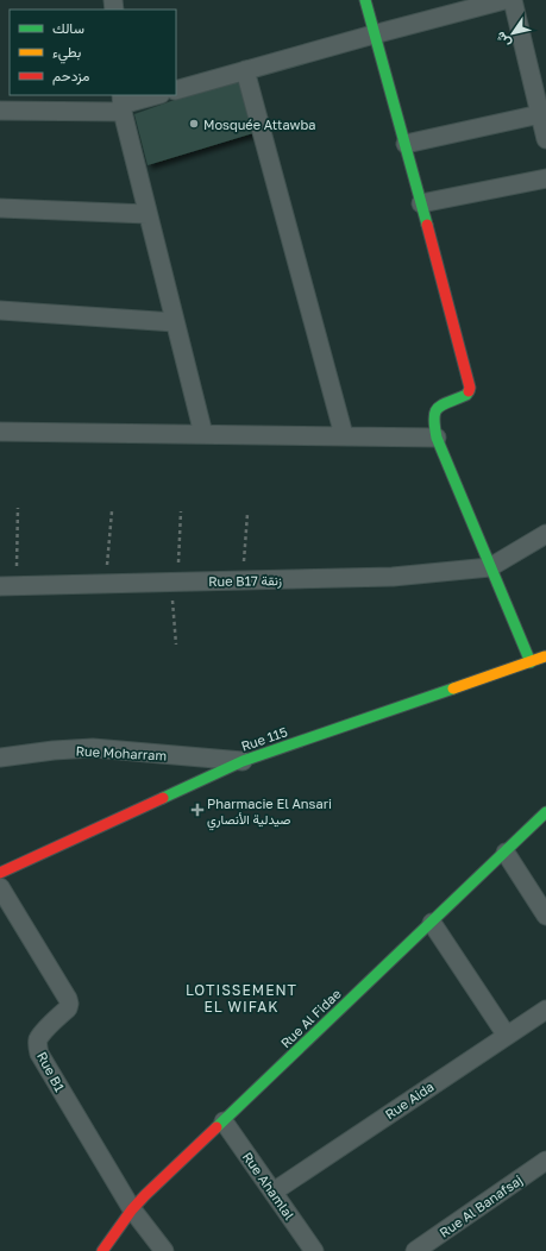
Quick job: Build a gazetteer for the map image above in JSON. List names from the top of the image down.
{
  "streets": {
    "street": [
      "Rue B17 زنقة",
      "Rue 115",
      "Rue Moharram",
      "Rue Al Fidae",
      "Rue B1",
      "Rue Aida",
      "Rue Ahamlal",
      "Rue Al Banafsaj"
    ]
  },
  "crossings": [
    ["Rue 115", "Rue Moharram"],
    ["Rue Al Fidae", "Rue B1"],
    ["Rue Al Fidae", "Rue Ahamlal"],
    ["Rue Aida", "Rue Ahamlal"]
  ],
  "districts": ["LOTISSEMENT EL WIFAK"],
  "places": {
    "other": ["Mosquée Attawba"],
    "health": ["Pharmacie El Ansari صيدلية الأنصاري"]
  },
  "legend": ["سالك", "بطيء", "مزدحم"],
  "north": "bottom left"
}
